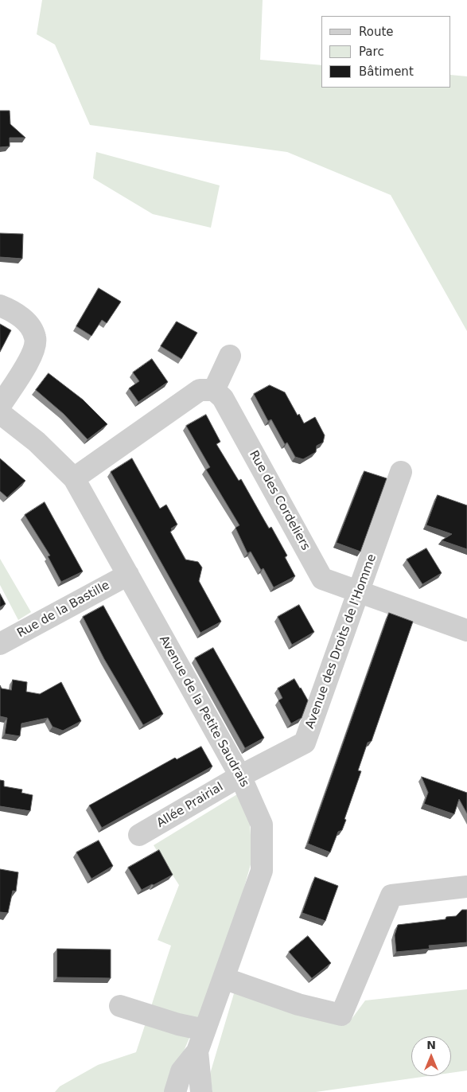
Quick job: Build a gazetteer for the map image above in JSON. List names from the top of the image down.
{
  "streets": {
    "street": [
      "Rue des Cordeliers",
      "Rue de la Bastille",
      "Avenue des Droits de l'Homme",
      "Avenue de la Petite Saudrais",
      "Allée Prairial"
    ]
  },
  "crossings": [
    ["Rue des Cordeliers", "Avenue des Droits de l'Homme"],
    ["Rue de la Bastille", "Avenue de la Petite Saudrais"],
    ["Avenue des Droits de l'Homme", "Avenue de la Petite Saudrais"],
    ["Avenue des Droits de l'Homme", "Allée Prairial"],
    ["Avenue de la Petite Saudrais", "Allée Prairial"]
  ],
  "legend": ["Route", "Parc", "Bâtiment"],
  "north": "top"
}
